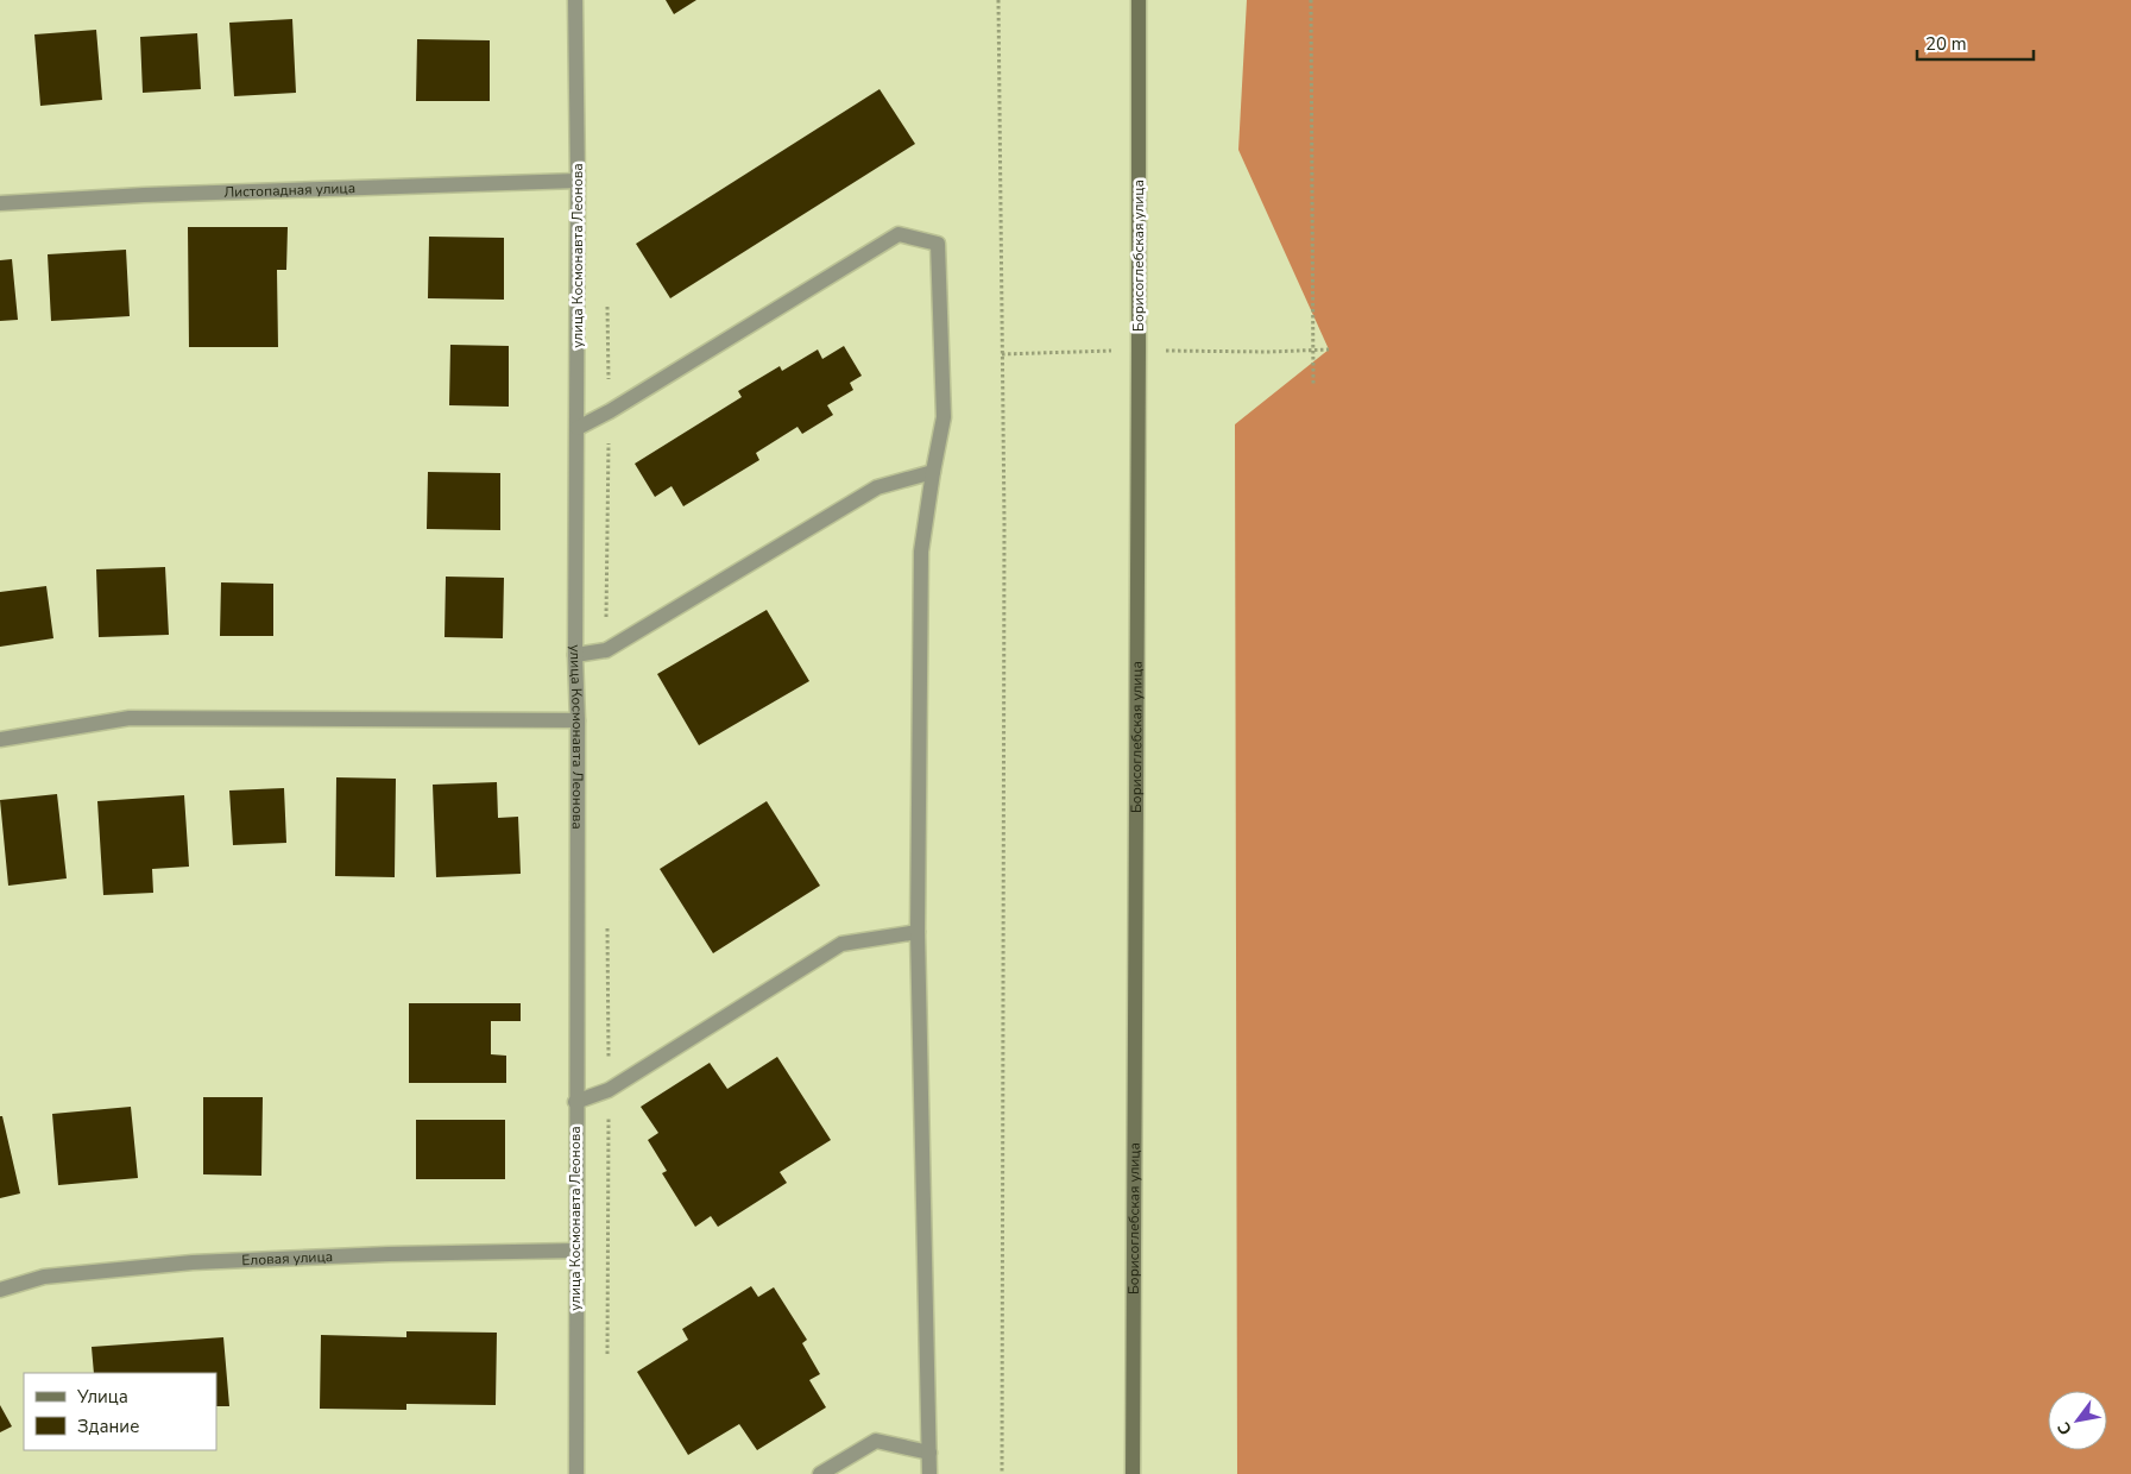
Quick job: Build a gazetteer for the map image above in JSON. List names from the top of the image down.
{
  "streets": {
    "street": [
      "Листопадная улица",
      "улица Космонавта Леонова",
      "Борисоглебская улица",
      "Еловая улица"
    ]
  },
  "crossings": [
    ["Листопадная улица", "улица Космонавта Леонова"],
    ["улица Космонавта Леонова", "Еловая улица"]
  ],
  "legend": ["Улица", "Здание"],
  "scale_bar": "20 m",
  "north": "bottom left"
}
